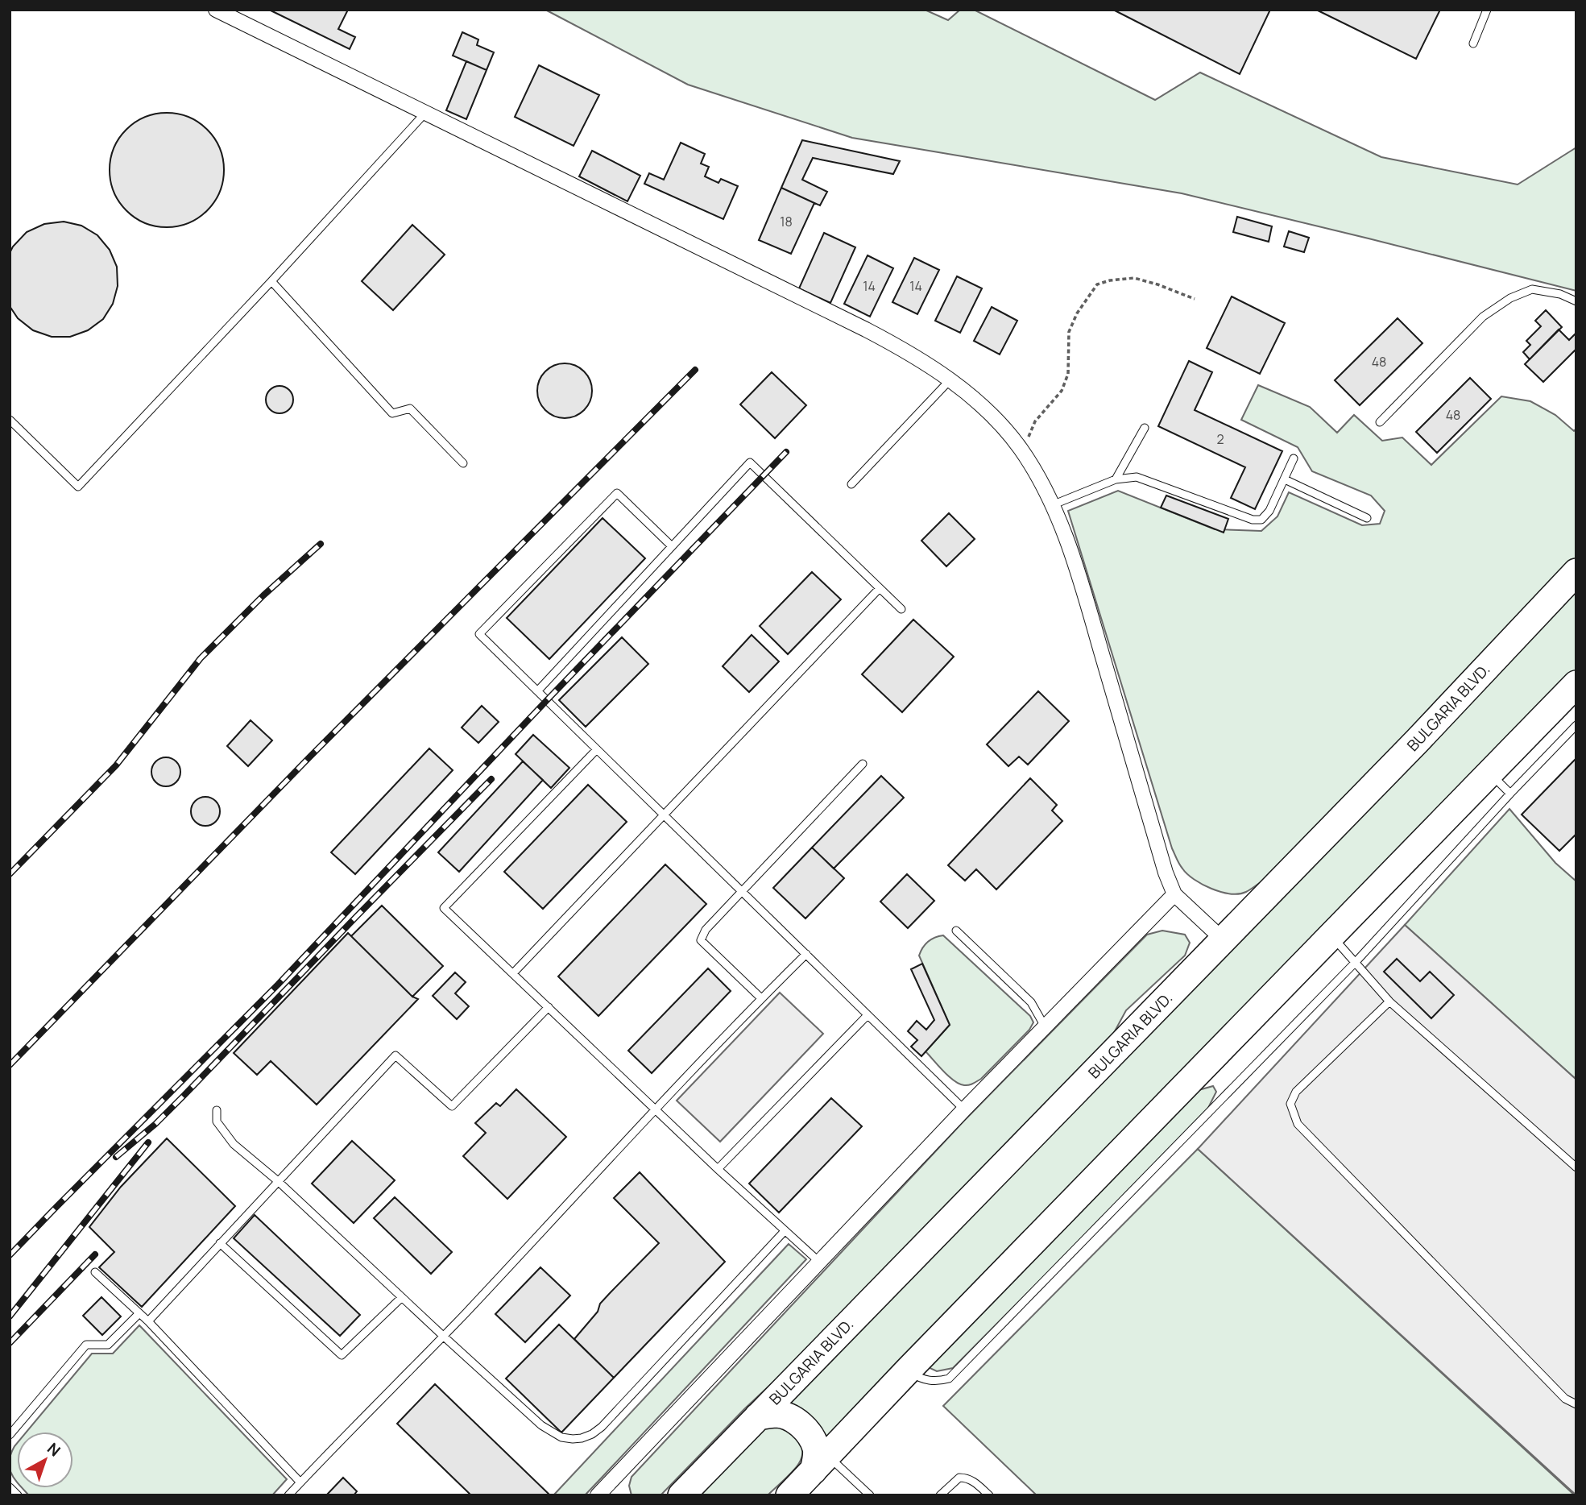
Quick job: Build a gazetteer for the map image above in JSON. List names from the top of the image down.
{
  "streets": {
    "highway": ["BULGARIA BLVD."]
  },
  "house_numbers": [
    "18",
    "14",
    "14",
    "48",
    "48",
    "2"
  ],
  "north": "top right"
}
